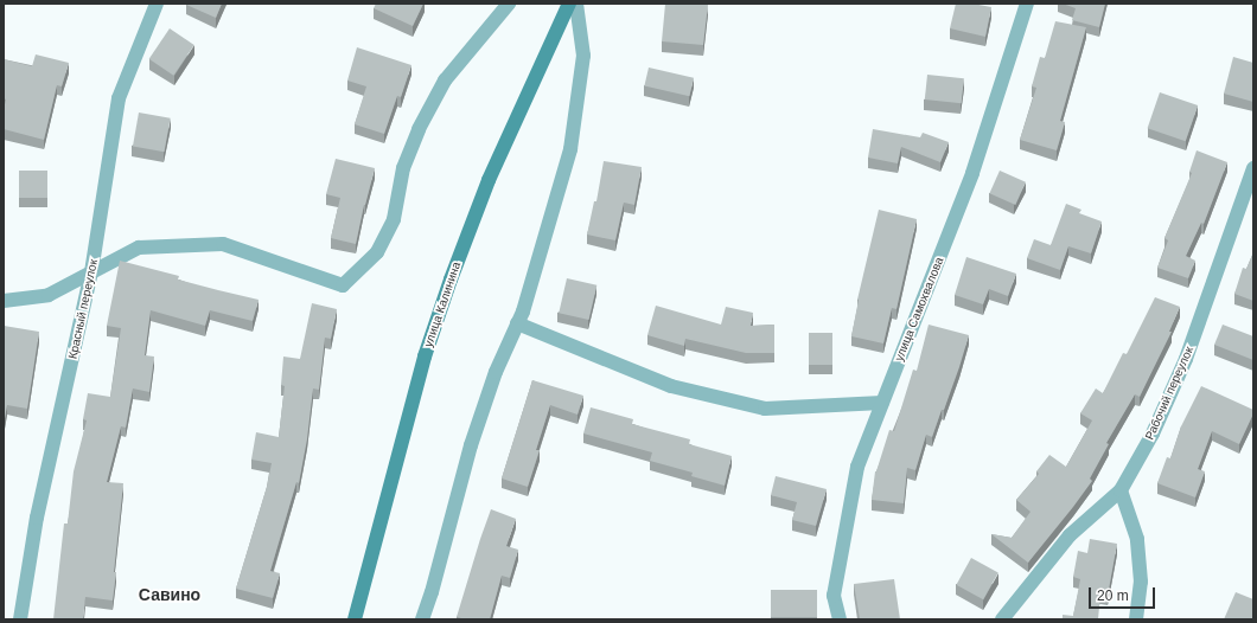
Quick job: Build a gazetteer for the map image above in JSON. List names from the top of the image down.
{
  "streets": {
    "main road": ["улица Калинина"],
    "street": ["Красный переулок", "улица Самохвалова", "Рабочий переулок"]
  },
  "districts": ["Савино"],
  "scale_bar": "20 m"
}
